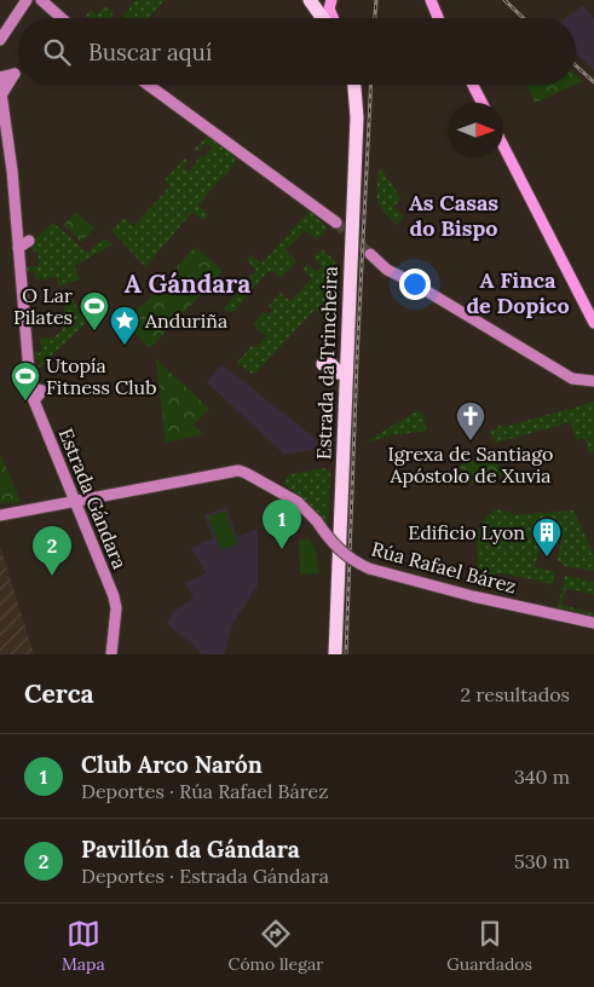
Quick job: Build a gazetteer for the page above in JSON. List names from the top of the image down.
{
  "streets": {
    "highway": ["Estrada da Trincheira"],
    "street": ["Estrada Gándara", "Rúa Rafael Bárez"]
  },
  "crossings": [
    ["Estrada Gándara", "Rúa Rafael Bárez"]
  ],
  "districts": ["As Casas do Bispo", "A Finca de Dopico", "A Gándara"],
  "places": {
    "sports": ["O Lar Pilates", "Utopía Fitness Club"],
    "place": ["Anduriña"],
    "church": ["Igrexa de Santiago Apóstolo de Xuvia"],
    "building": ["Edificio Lyon"]
  },
  "north": "right",
  "page": {
    "search": "Buscar aquí",
    "pins": ["1", "2"],
    "heading": ["Cerca", "2 resultados"],
    "list": [
      {
        "mark": "1",
        "name": "Club Arco Narón",
        "note": "Deportes · Rúa Rafael Bárez",
        "value": "340 m"
      },
      {
        "mark": "2",
        "name": "Pavillón da Gándara",
        "note": "Deportes · Estrada Gándara",
        "value": "530 m"
      }
    ],
    "nav": ["Mapa", "Cómo llegar", "Guardados"]
  }
}
